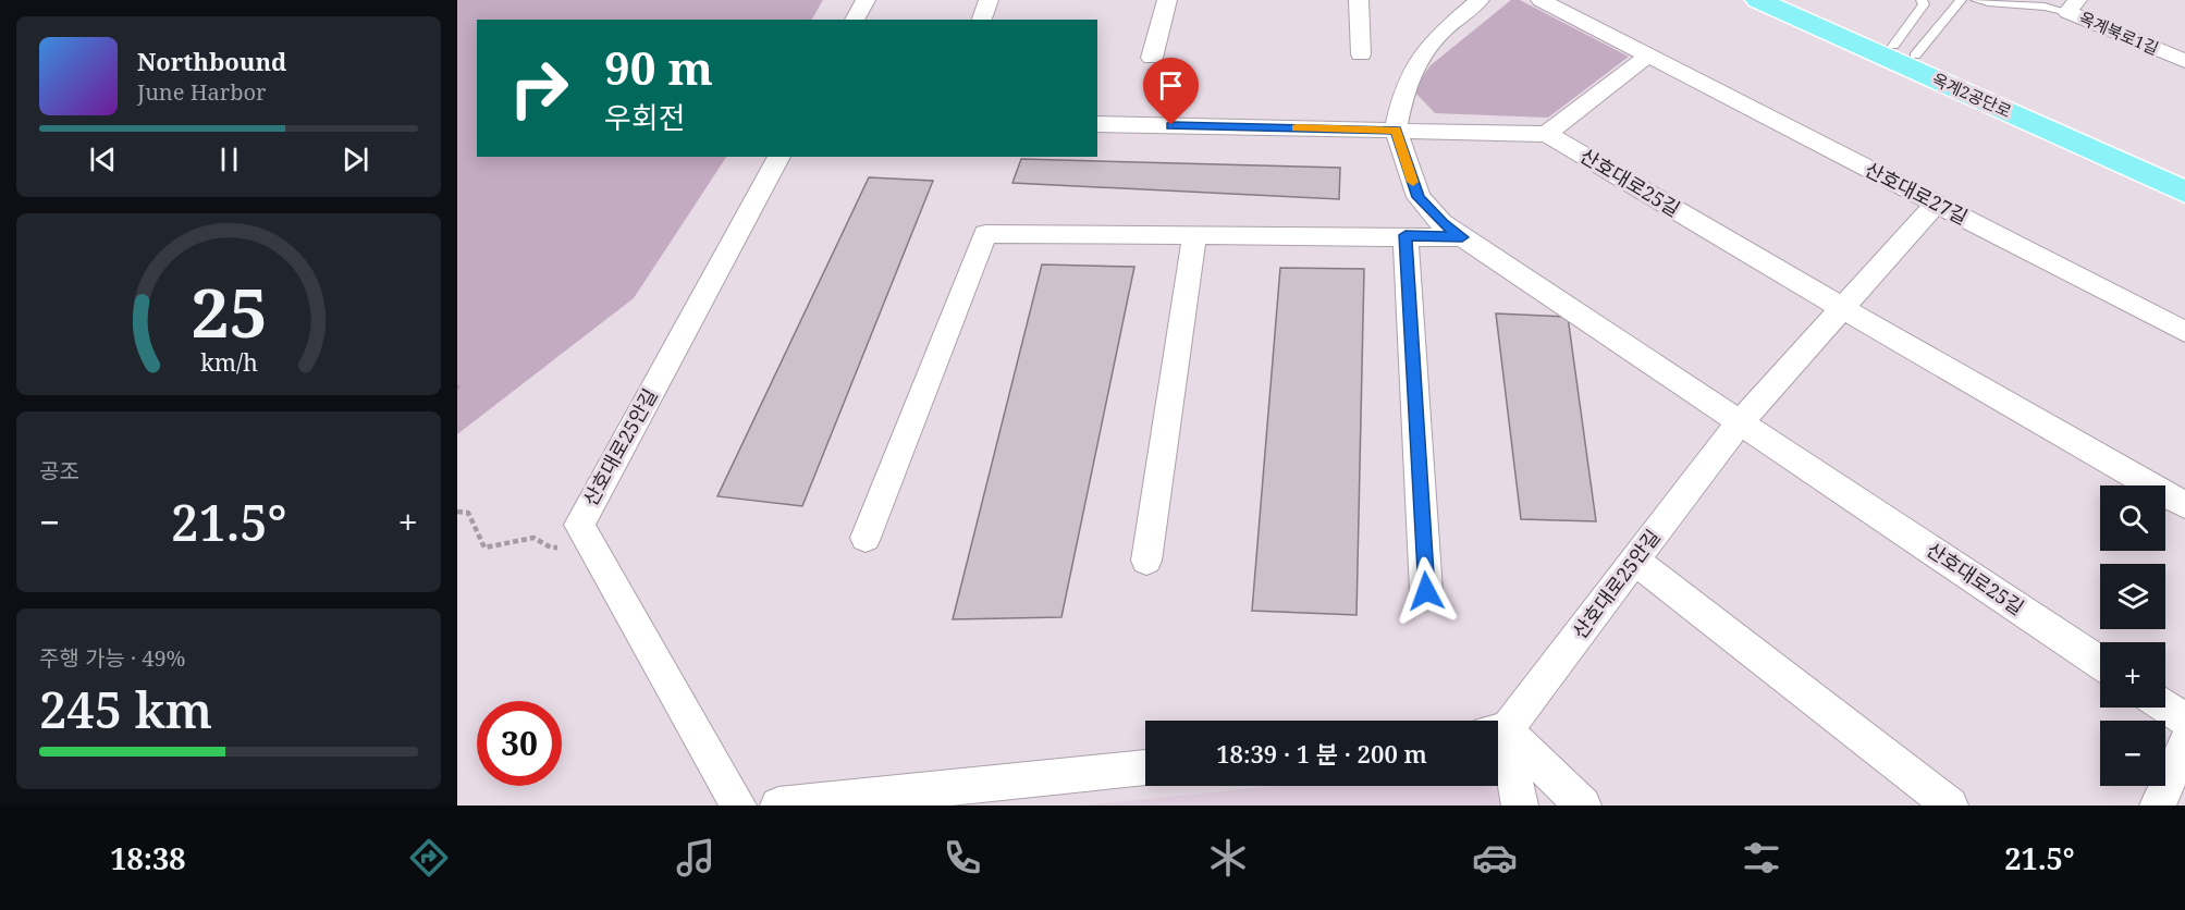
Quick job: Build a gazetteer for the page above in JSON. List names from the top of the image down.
{
  "streets": {
    "main road": ["옥계2공단로"],
    "street": [
      "옥계북로1길",
      "산호대로25길",
      "산호대로27길",
      "산호대로25안길"
    ]
  },
  "crossings": [
    ["산호대로25길", "산호대로25안길"]
  ],
  "page": {
    "turn": ["90 m", "우회전"],
    "song": ["Northbound", "June Harbor"],
    "tile": [
      "공조",
      ["주행 가능 · 49%", "245 km"]
    ],
    "map_buttons": ["+", "−"],
    "heat": ["−", "21.5°", "+"],
    "limit": "30",
    "trip": "18:39 · 1 분 · 200 m",
    "tabs": ["18:38", "21.5°"],
    "gauge": ["25", "km/h"]
  }
}
